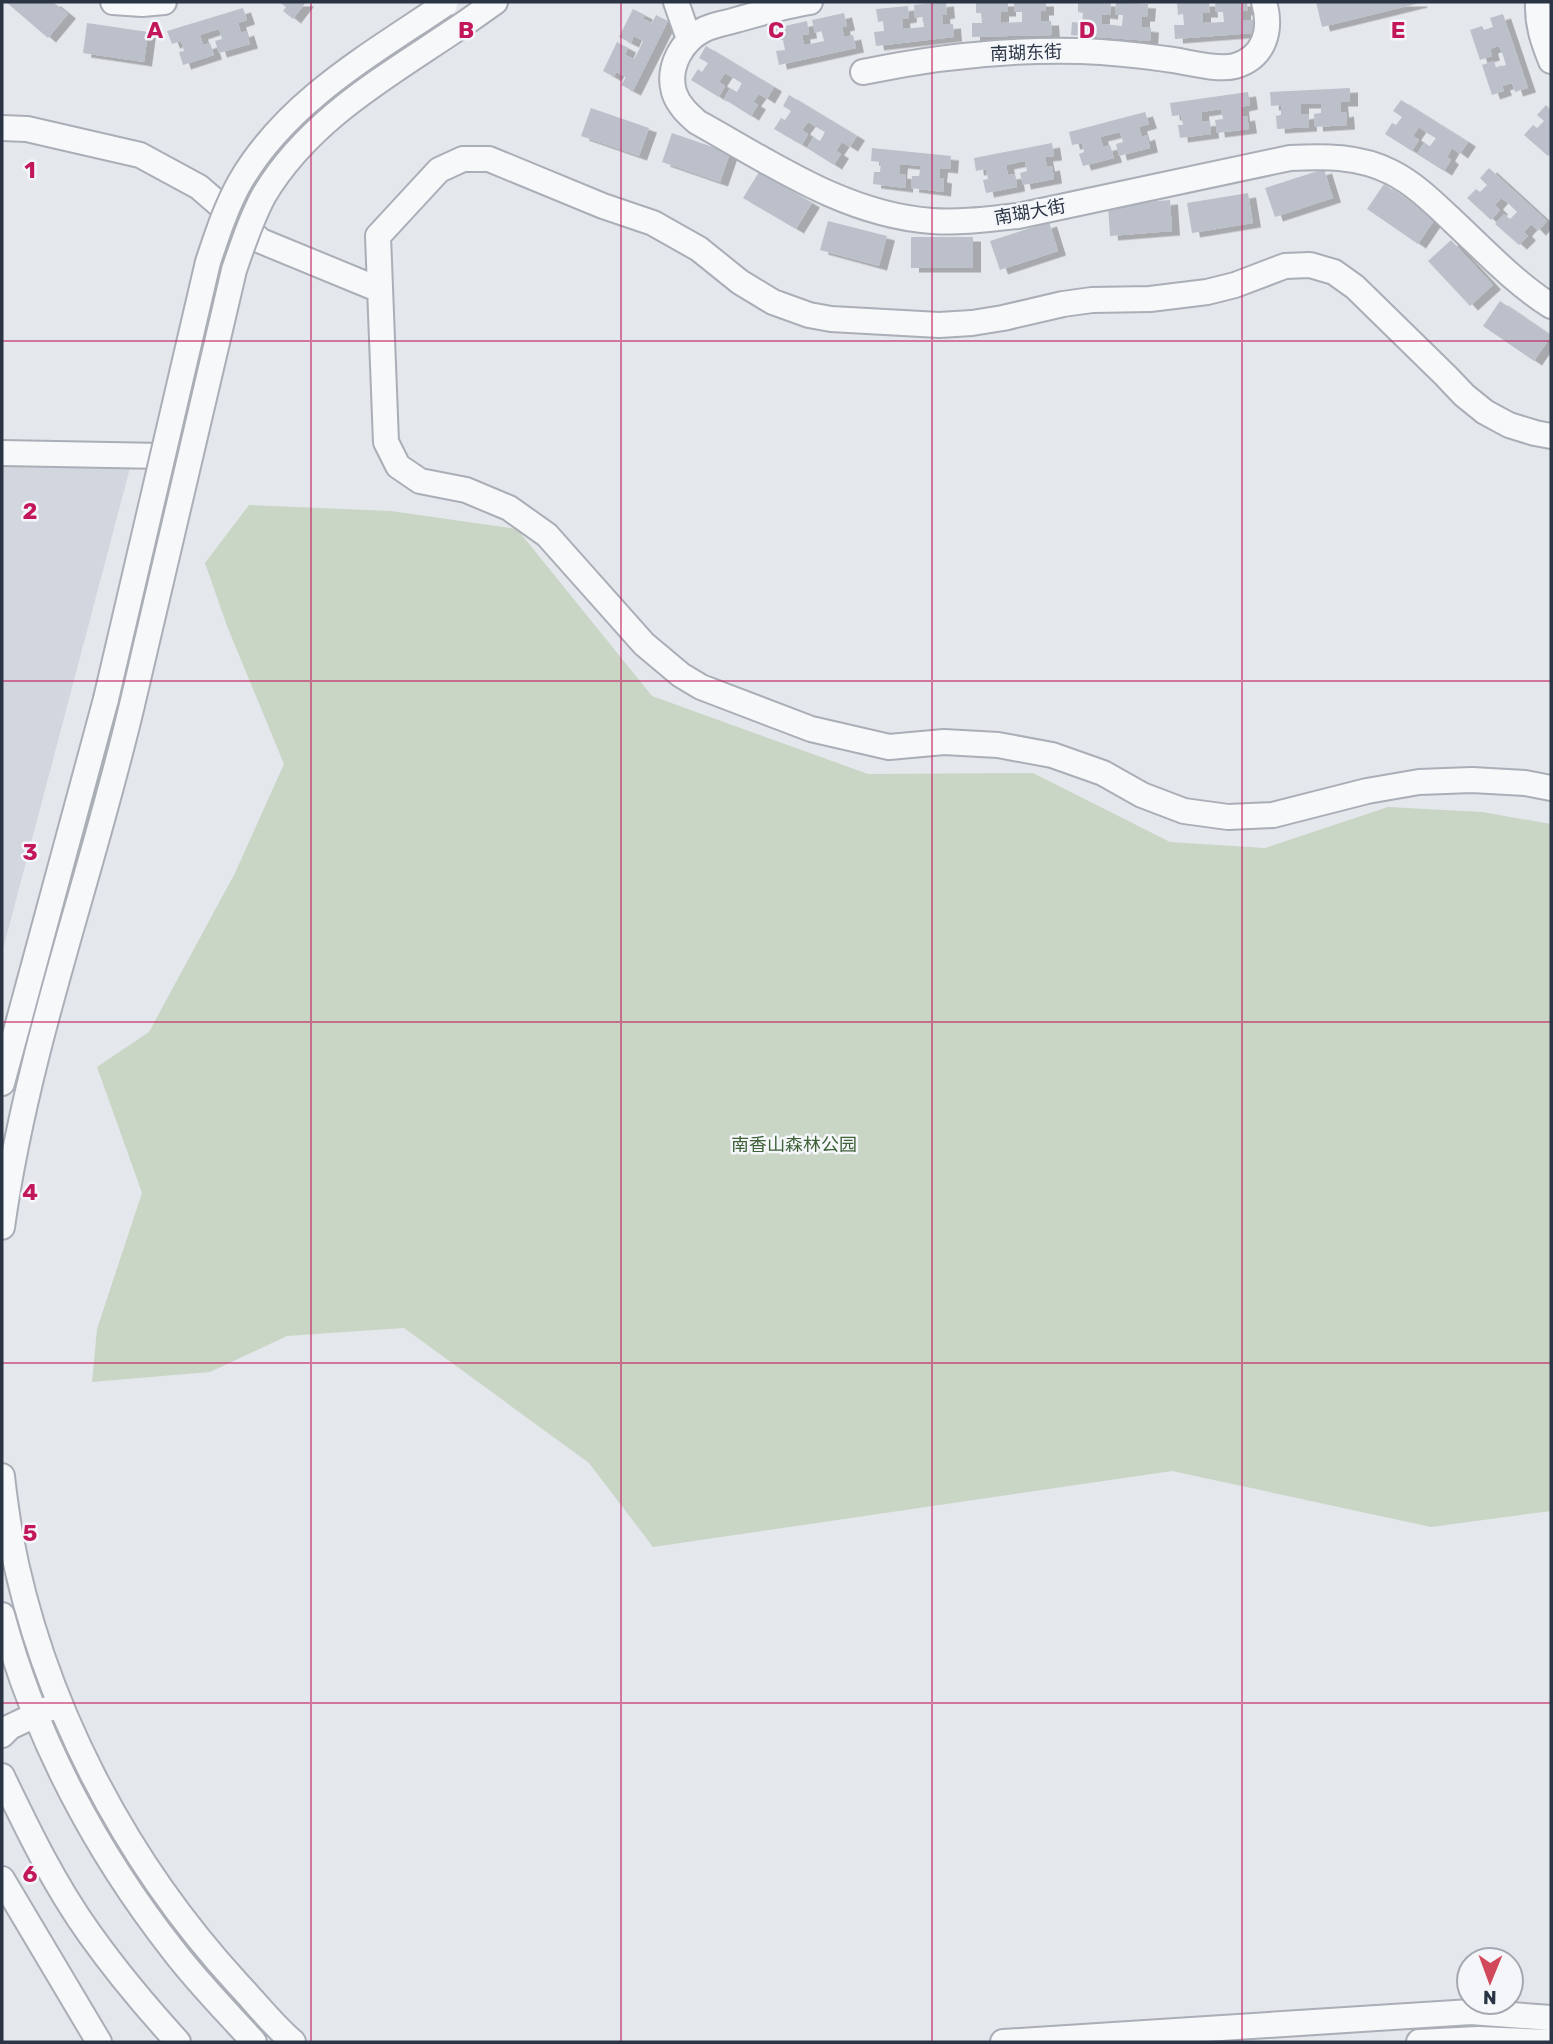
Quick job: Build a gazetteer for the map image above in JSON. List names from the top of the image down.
{
  "streets": {
    "street": ["南瑚东街", "南瑚大街"]
  },
  "parks": ["南香山森林公园"],
  "north": "bottom",
  "grid": {
    "columns": [
      "A",
      "B",
      "C",
      "D",
      "E"
    ],
    "rows": [
      "1",
      "2",
      "3",
      "4",
      "5",
      "6"
    ]
  }
}
